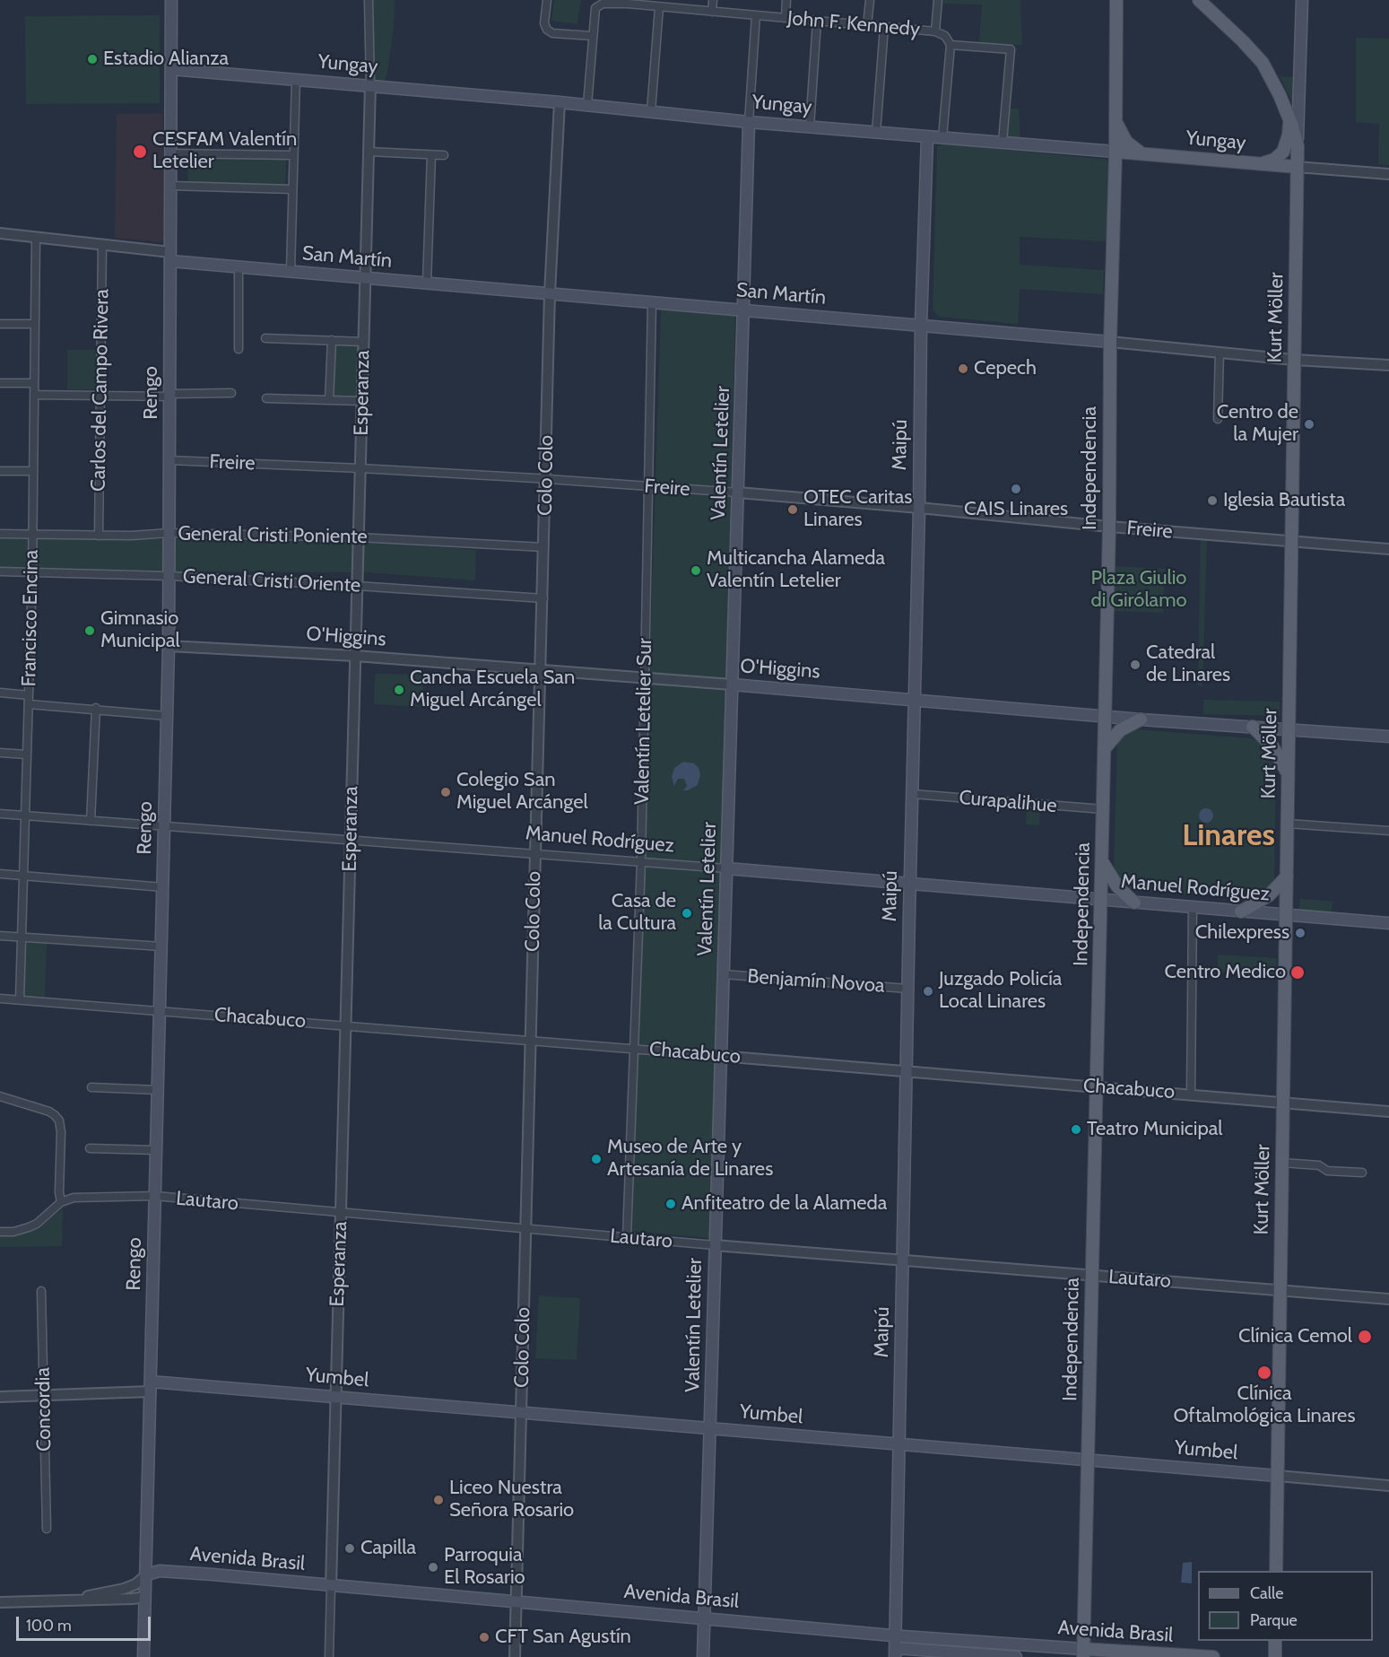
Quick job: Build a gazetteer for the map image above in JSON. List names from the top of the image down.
{
  "streets": {
    "main road": [
      "Yungay",
      "San Martín",
      "Kurt Möller",
      "Rengo",
      "Maipú",
      "Valentín Letelier",
      "Independencia",
      "O'Higgins",
      "Manuel Rodríguez",
      "Yumbel",
      "Avenida Brasil"
    ],
    "street": [
      "John F. Kennedy",
      "Carlos del Campo Rivera",
      "Esperanza",
      "Freire",
      "Colo Colo",
      "General Cristi Poniente",
      "General Cristi Oriente",
      "Francisco Encina",
      "Valentín Letelier Sur",
      "Curapalihue",
      "Benjamín Novoa",
      "Chacabuco",
      "Lautaro",
      "Concordia"
    ]
  },
  "crossings": [
    ["Yungay", "Kurt Möller"],
    ["Yungay", "Rengo"],
    ["Yungay", "Esperanza"],
    ["Yungay", "Maipú"],
    ["Yungay", "Valentín Letelier"],
    ["Yungay", "Independencia"],
    ["Yungay", "Colo Colo"],
    ["San Martín", "Kurt Möller"],
    ["San Martín", "Carlos del Campo Rivera"],
    ["San Martín", "Rengo"],
    ["San Martín", "Esperanza"],
    ["San Martín", "Maipú"],
    ["San Martín", "Valentín Letelier"],
    ["San Martín", "Independencia"],
    ["San Martín", "Colo Colo"],
    ["San Martín", "Francisco Encina"],
    ["San Martín", "Valentín Letelier Sur"],
    ["Kurt Möller", "Freire"],
    ["Kurt Möller", "O'Higgins"],
    ["Kurt Möller", "Manuel Rodríguez"],
    ["Kurt Möller", "Chacabuco"],
    ["Kurt Möller", "Lautaro"],
    ["Kurt Möller", "Yumbel"],
    ["Carlos del Campo Rivera", "General Cristi Poniente"],
    ["Rengo", "Freire"],
    ["Rengo", "General Cristi Poniente"],
    ["Rengo", "General Cristi Oriente"],
    ["Rengo", "O'Higgins"],
    ["Rengo", "Manuel Rodríguez"],
    ["Rengo", "Chacabuco"],
    ["Rengo", "Lautaro"],
    ["Rengo", "Yumbel"],
    ["Rengo", "Avenida Brasil"],
    ["Esperanza", "Freire"],
    ["Esperanza", "General Cristi Poniente"],
    ["Esperanza", "General Cristi Oriente"],
    ["Esperanza", "O'Higgins"],
    ["Esperanza", "Manuel Rodríguez"],
    ["Esperanza", "Chacabuco"],
    ["Esperanza", "Lautaro"],
    ["Esperanza", "Yumbel"],
    ["Esperanza", "Avenida Brasil"],
    ["Maipú", "Freire"],
    ["Maipú", "O'Higgins"],
    ["Maipú", "Curapalihue"],
    ["Maipú", "Manuel Rodríguez"],
    ["Maipú", "Benjamín Novoa"],
    ["Maipú", "Chacabuco"],
    ["Maipú", "Lautaro"],
    ["Maipú", "Yumbel"],
    ["Maipú", "Avenida Brasil"],
    ["Valentín Letelier", "Freire"],
    ["Valentín Letelier", "O'Higgins"],
    ["Valentín Letelier", "Manuel Rodríguez"],
    ["Valentín Letelier", "Benjamín Novoa"],
    ["Valentín Letelier", "Chacabuco"],
    ["Valentín Letelier", "Lautaro"],
    ["Valentín Letelier", "Yumbel"],
    ["Valentín Letelier", "Avenida Brasil"],
    ["Freire", "Independencia"],
    ["Freire", "Colo Colo"],
    ["Freire", "Valentín Letelier Sur"],
    ["Independencia", "O'Higgins"],
    ["Independencia", "Curapalihue"],
    ["Independencia", "Manuel Rodríguez"],
    ["Independencia", "Chacabuco"],
    ["Independencia", "Lautaro"],
    ["Independencia", "Yumbel"],
    ["Independencia", "Avenida Brasil"],
    ["Colo Colo", "General Cristi Poniente"],
    ["Colo Colo", "General Cristi Oriente"],
    ["Colo Colo", "O'Higgins"],
    ["Colo Colo", "Manuel Rodríguez"],
    ["Colo Colo", "Chacabuco"],
    ["Colo Colo", "Lautaro"],
    ["Colo Colo", "Yumbel"],
    ["Colo Colo", "Avenida Brasil"],
    ["General Cristi Poniente", "Francisco Encina"],
    ["General Cristi Oriente", "Francisco Encina"],
    ["Francisco Encina", "Manuel Rodríguez"],
    ["Francisco Encina", "Chacabuco"],
    ["O'Higgins", "Valentín Letelier Sur"],
    ["Valentín Letelier Sur", "Manuel Rodríguez"],
    ["Valentín Letelier Sur", "Chacabuco"],
    ["Valentín Letelier Sur", "Lautaro"],
    ["Yumbel", "Concordia"]
  ],
  "districts": ["Linares"],
  "parks": ["Plaza Giulio di Girólamo"],
  "places": [
    "Estadio Alianza",
    "CESFAM Valentín Letelier",
    "Cepech",
    "Centro de la Mujer",
    "CAIS Linares",
    "Iglesia Bautista",
    "OTEC Caritas Linares",
    "Multicancha Alameda Valentín Letelier",
    "Gimnasio Municipal",
    "Catedral de Linares",
    "Cancha Escuela San Miguel Arcángel",
    "Colegio San Miguel Arcángel",
    "Casa de la Cultura",
    "Chilexpress",
    "Centro Medico",
    "Juzgado Policía Local Linares",
    "Teatro Municipal",
    "Museo de Arte y Artesanía de Linares",
    "Anfiteatro de la Alameda",
    "Clínica Cemol",
    "Clínica Oftalmológica Linares",
    "Liceo Nuestra Señora Rosario",
    "Capilla",
    "Parroquia El Rosario",
    "CFT San Agustín"
  ],
  "legend": ["Calle", "Parque"],
  "scale_bar": "100 m"
}
